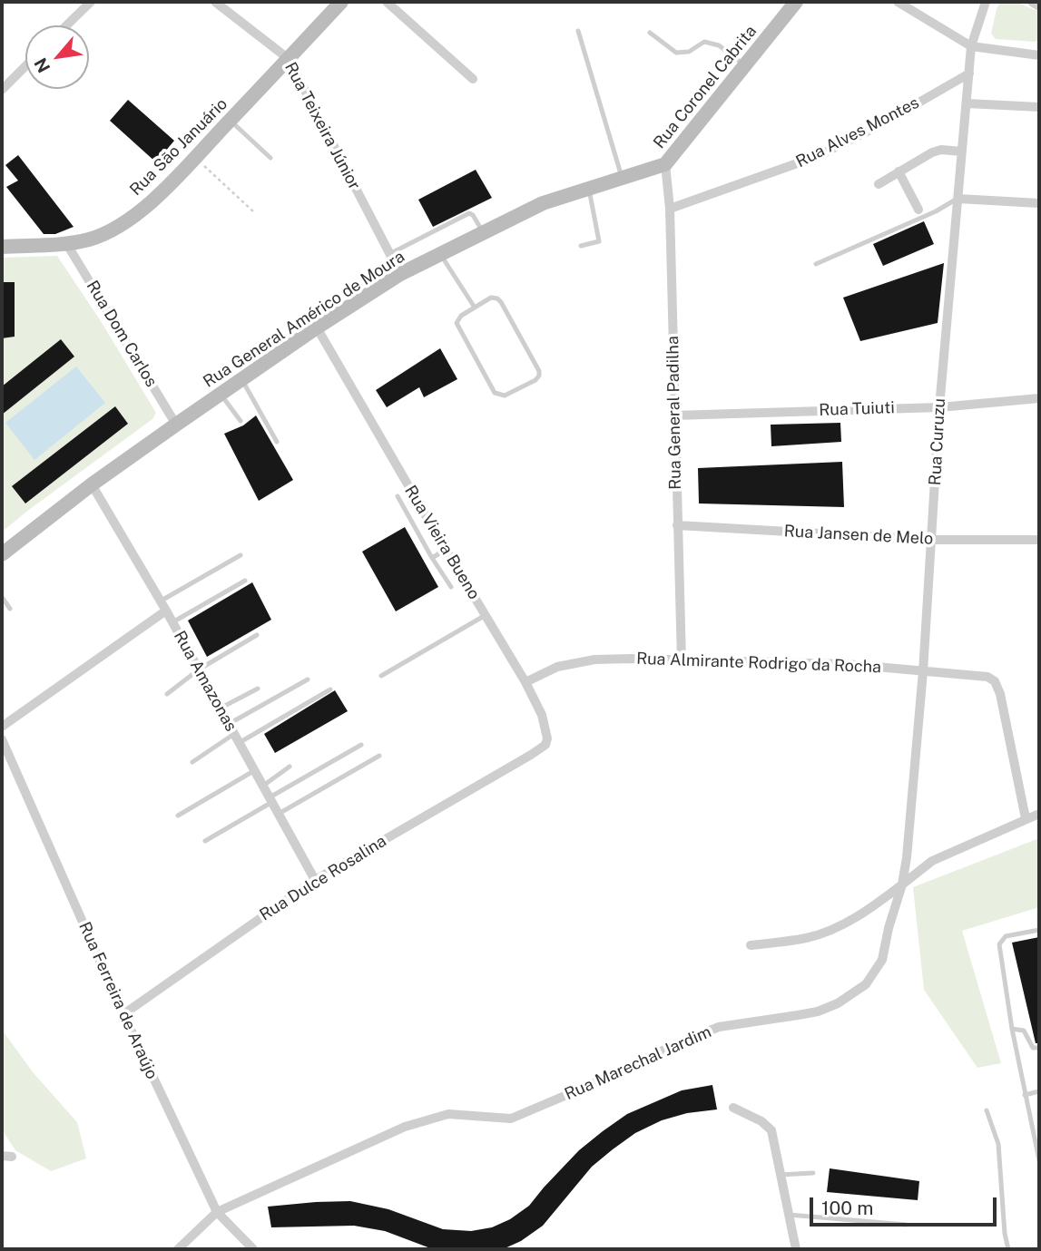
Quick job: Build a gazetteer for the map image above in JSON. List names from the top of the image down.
{
  "streets": {
    "street": [
      "Rua Coronel Cabrita",
      "Rua Teixeira Júnior",
      "Rua Alves Montes",
      "Rua São Januário",
      "Rua General Américo de Moura",
      "Rua Dom Carlos",
      "Rua Tuiuti",
      "Rua General Padilha",
      "Rua Curuzu",
      "Rua Jansen de Melo",
      "Rua Vieira Bueno",
      "Rua Almirante Rodrigo da Rocha",
      "Rua Amazonas",
      "Rua Dulce Rosalina",
      "Rua Ferreira de Araújo",
      "Rua Marechal Jardim"
    ]
  },
  "crossings": [
    ["Rua Coronel Cabrita", "Rua General Américo de Moura"],
    ["Rua Coronel Cabrita", "Rua General Padilha"],
    ["Rua Teixeira Júnior", "Rua São Januário"],
    ["Rua Teixeira Júnior", "Rua General Américo de Moura"],
    ["Rua Alves Montes", "Rua General Padilha"],
    ["Rua Alves Montes", "Rua Curuzu"],
    ["Rua São Januário", "Rua Dom Carlos"],
    ["Rua General Américo de Moura", "Rua Dom Carlos"],
    ["Rua General Américo de Moura", "Rua General Padilha"],
    ["Rua General Américo de Moura", "Rua Vieira Bueno"],
    ["Rua General Américo de Moura", "Rua Amazonas"],
    ["Rua Tuiuti", "Rua General Padilha"],
    ["Rua Tuiuti", "Rua Curuzu"],
    ["Rua General Padilha", "Rua Jansen de Melo"],
    ["Rua General Padilha", "Rua Almirante Rodrigo da Rocha"],
    ["Rua Curuzu", "Rua Jansen de Melo"],
    ["Rua Curuzu", "Rua Almirante Rodrigo da Rocha"],
    ["Rua Curuzu", "Rua Marechal Jardim"],
    ["Rua Vieira Bueno", "Rua Almirante Rodrigo da Rocha"],
    ["Rua Vieira Bueno", "Rua Dulce Rosalina"],
    ["Rua Amazonas", "Rua Dulce Rosalina"],
    ["Rua Dulce Rosalina", "Rua Ferreira de Araújo"],
    ["Rua Ferreira de Araújo", "Rua Marechal Jardim"]
  ],
  "scale_bar": "100 m",
  "north": "bottom left"
}
